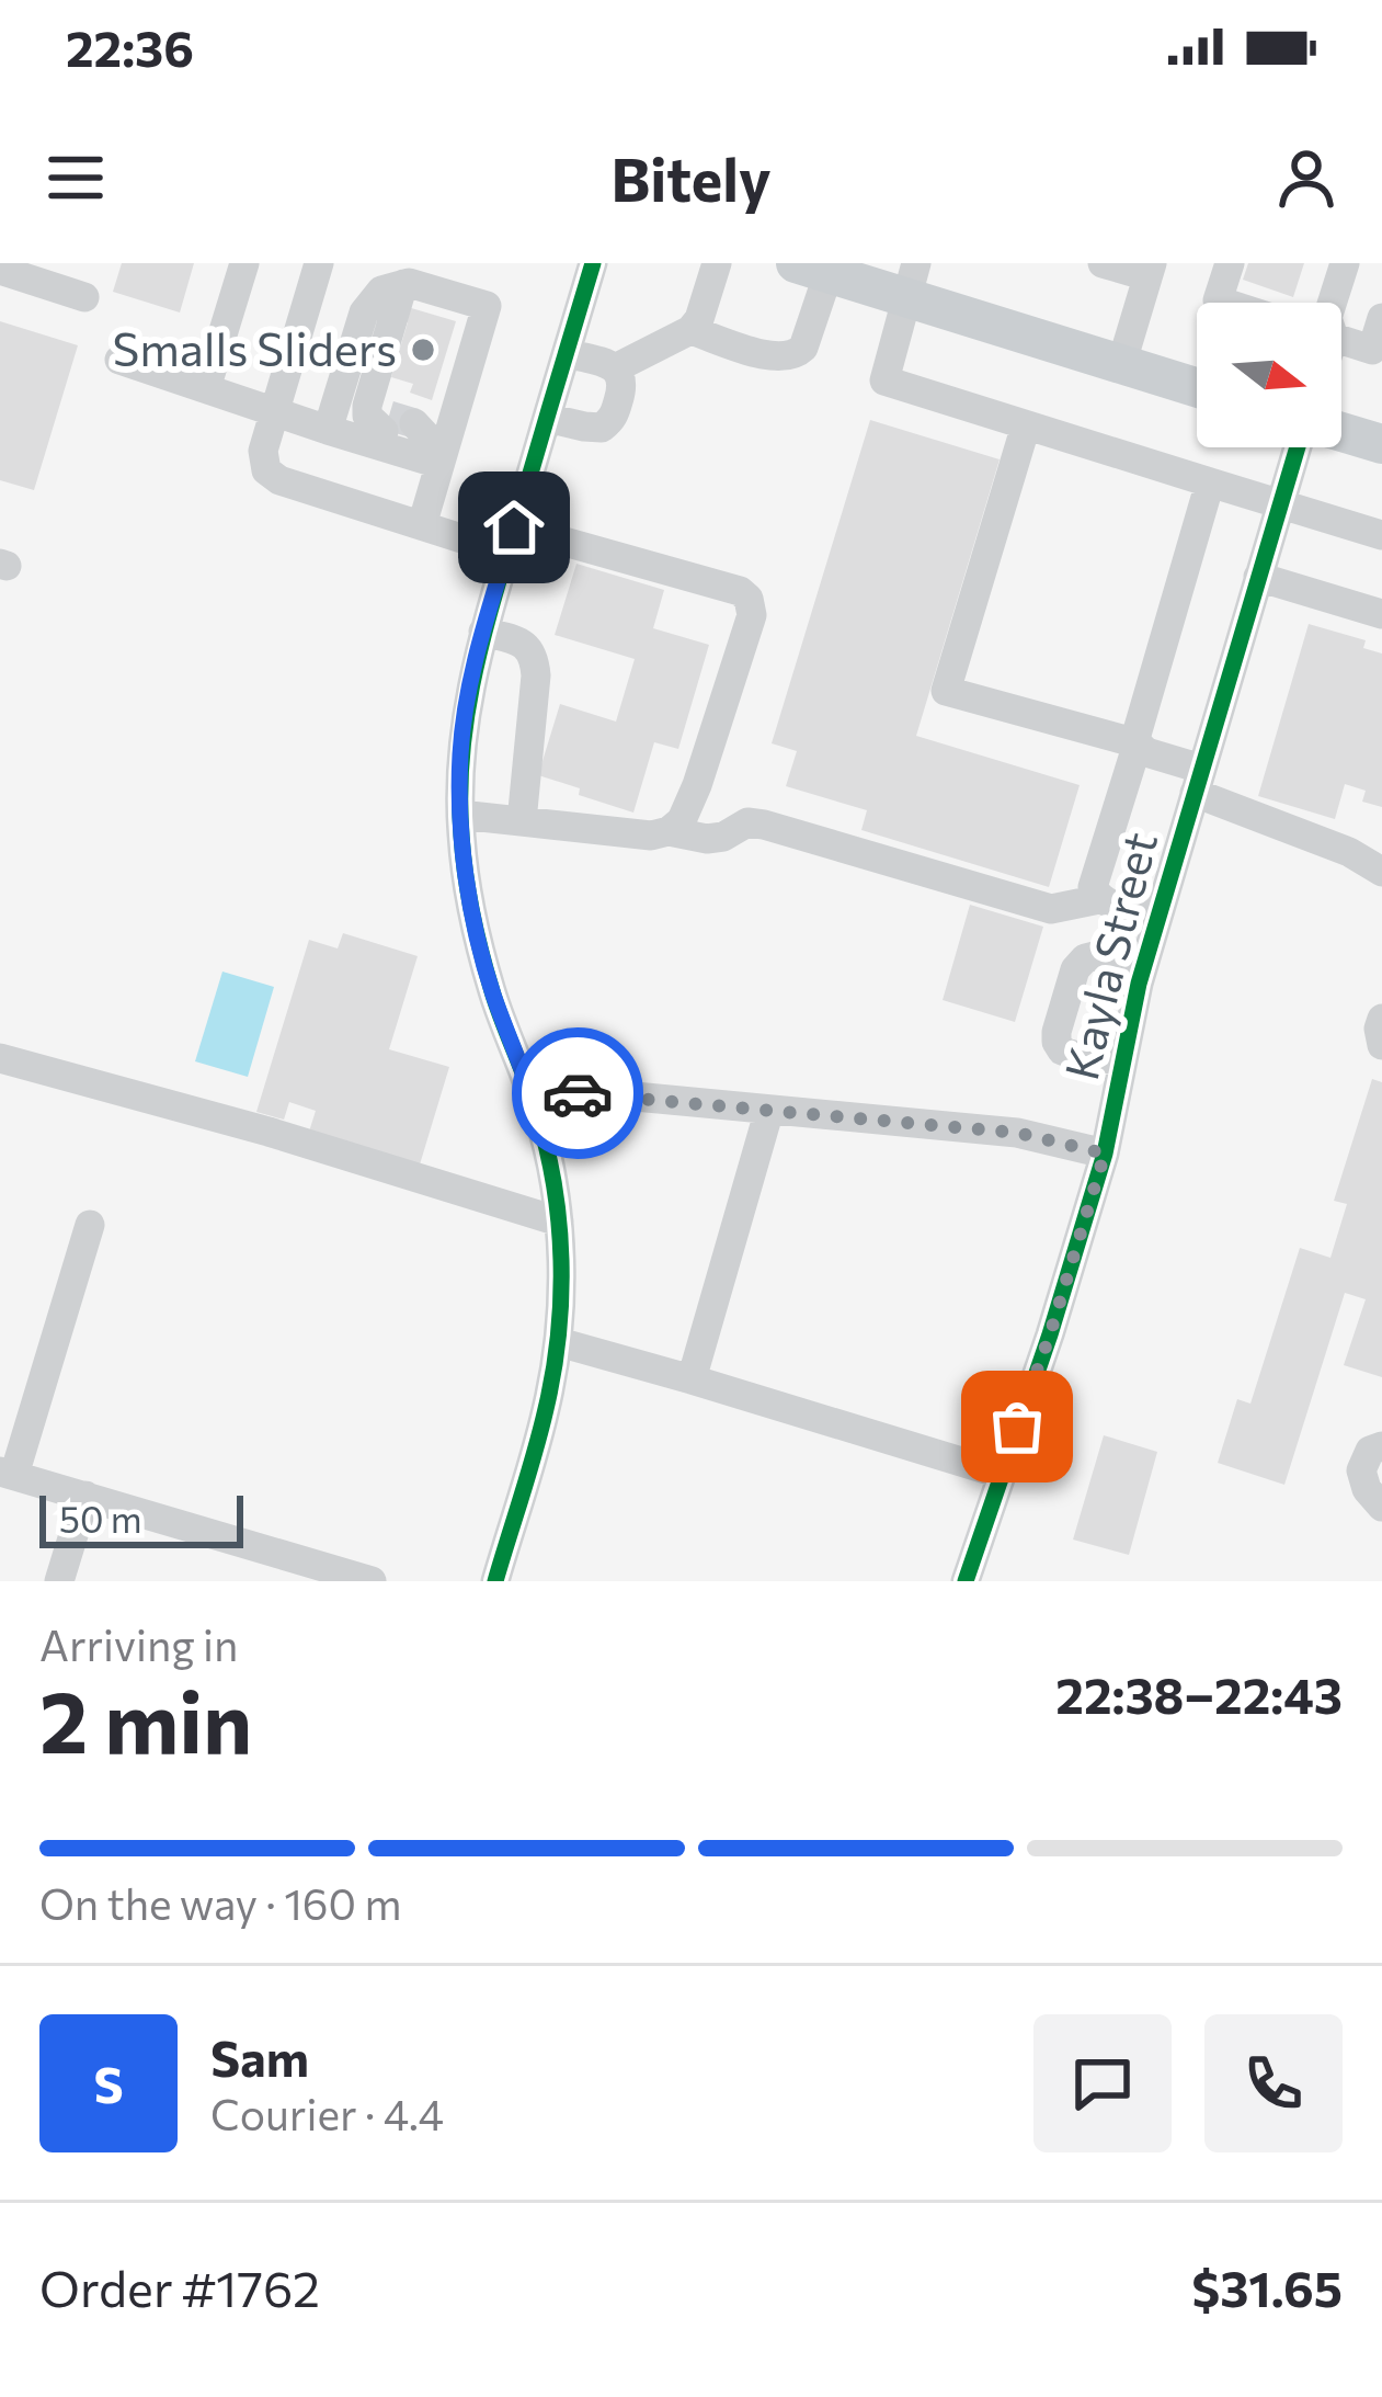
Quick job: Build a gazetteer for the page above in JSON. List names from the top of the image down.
{
  "streets": {
    "street": ["Kayla Street"]
  },
  "places": ["Smalls Sliders"],
  "scale_bar": "50 m",
  "north": "right",
  "page": {
    "status": "22:36",
    "header": "Bitely",
    "scale": "50 m",
    "heading": ["2 min", "Arriving in", "22:38–22:43"],
    "panel": [
      "Sam",
      "Courier · 4.4",
      "Order #1762",
      "$31.65"
    ],
    "bar": "On the way · 160 m",
    "round": "S"
  }
}
